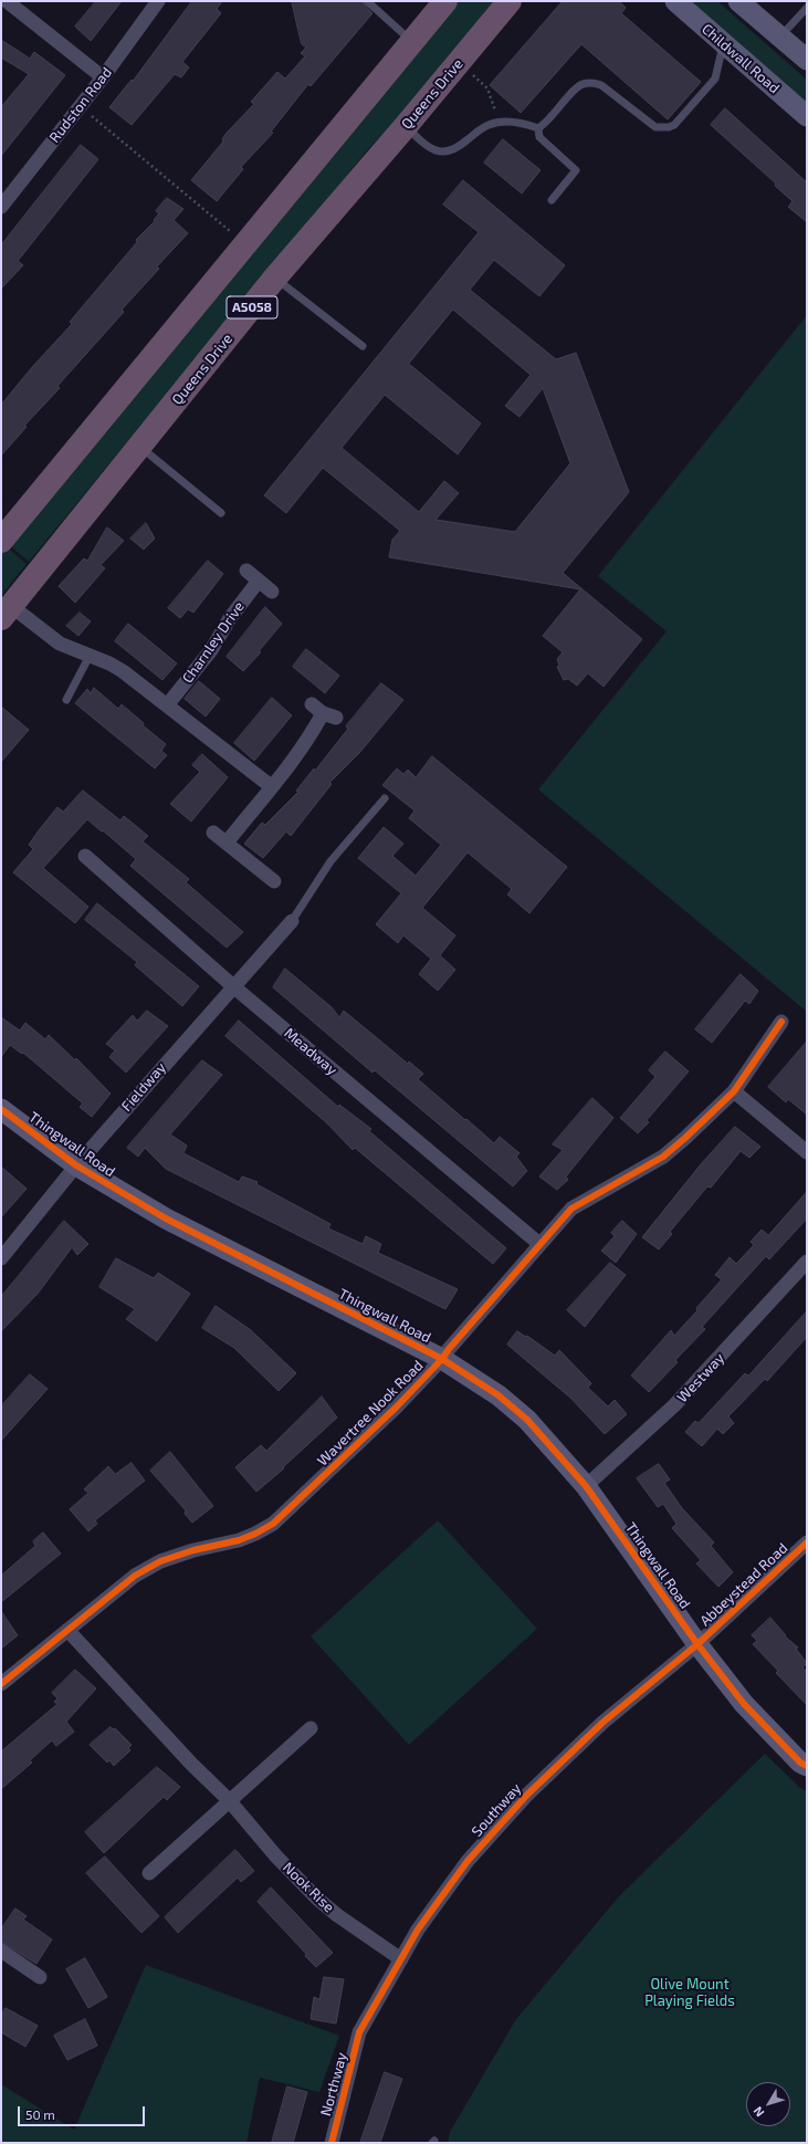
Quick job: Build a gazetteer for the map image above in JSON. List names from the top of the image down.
{
  "streets": {
    "highway": ["Queens Drive", "A5058"],
    "street": [
      "Childwall Road",
      "Rudston Road",
      "Charnley Drive",
      "Meadway",
      "Fieldway",
      "Thingwall Road",
      "Westway",
      "Wavertree Nook Road",
      "Abbeystead Road",
      "Southway",
      "Nook Rise",
      "Northway"
    ]
  },
  "crossings": [
    ["Meadway", "Fieldway"],
    ["Meadway", "Wavertree Nook Road"],
    ["Fieldway", "Thingwall Road"],
    ["Thingwall Road", "Westway"],
    ["Thingwall Road", "Wavertree Nook Road"],
    ["Thingwall Road", "Abbeystead Road"],
    ["Thingwall Road", "Southway"],
    ["Wavertree Nook Road", "Nook Rise"],
    ["Abbeystead Road", "Southway"],
    ["Southway", "Nook Rise"],
    ["Southway", "Northway"]
  ],
  "parks": ["Olive Mount Playing Fields"],
  "scale_bar": "50 m",
  "north": "bottom left"
}
